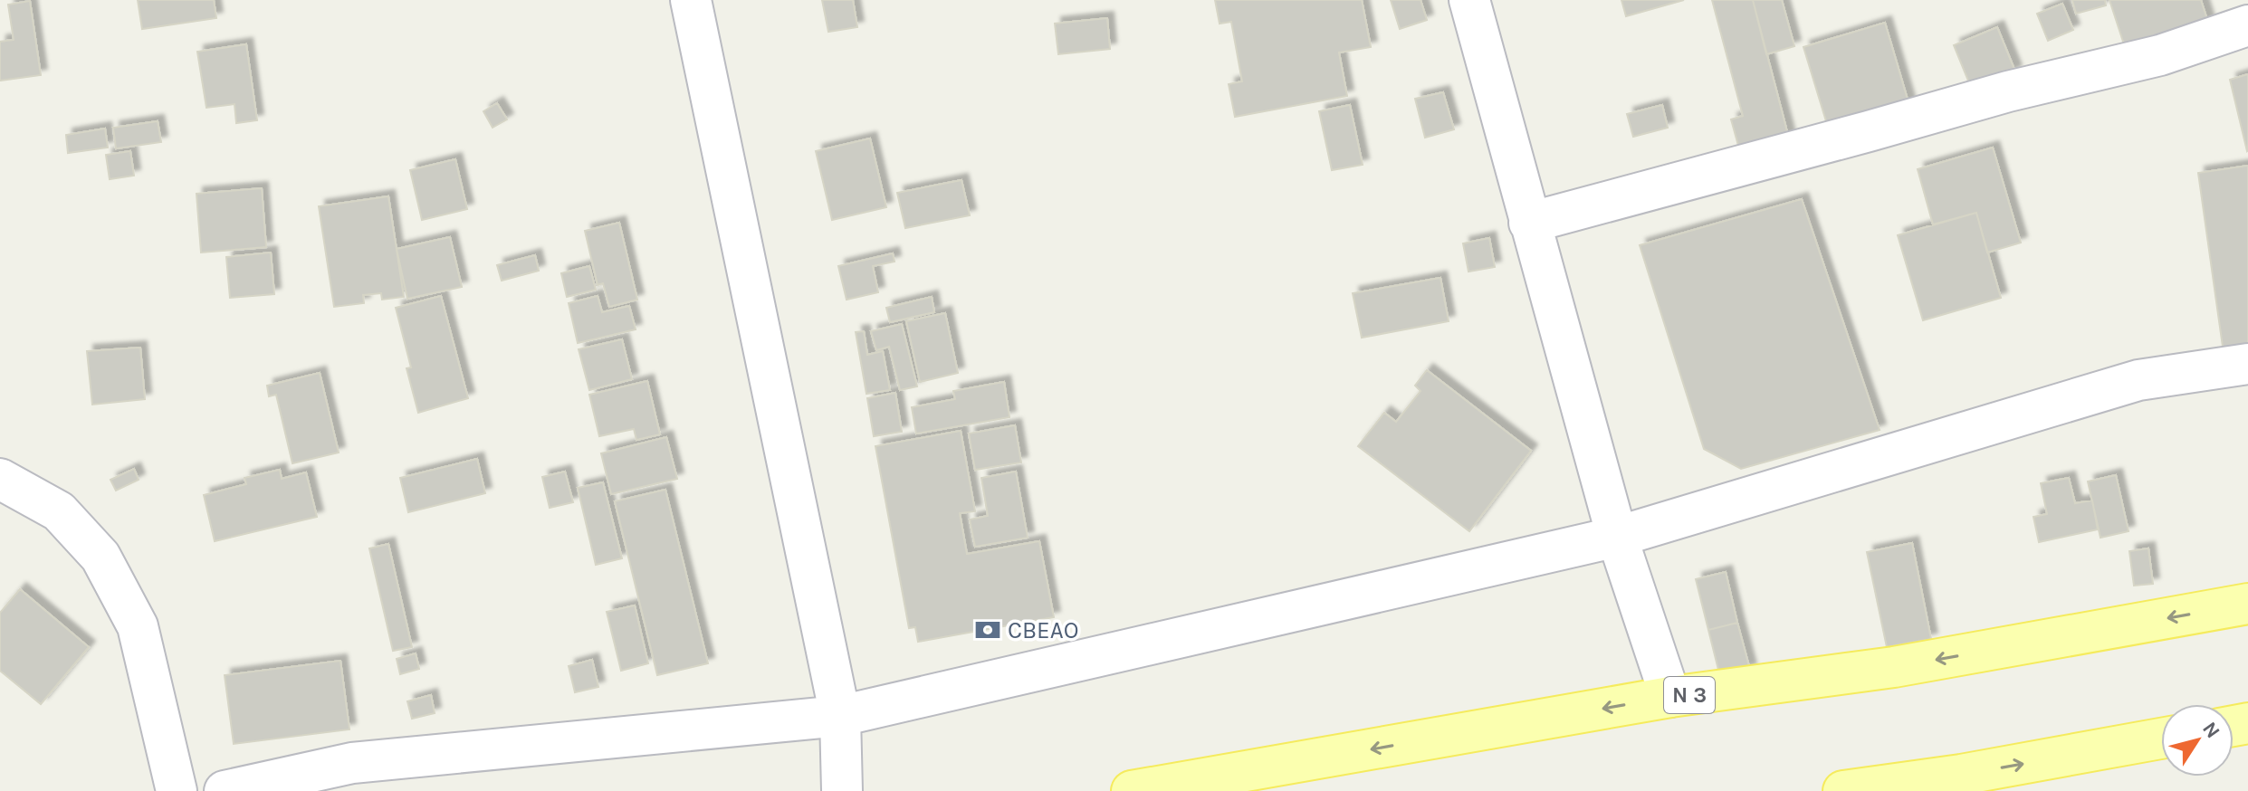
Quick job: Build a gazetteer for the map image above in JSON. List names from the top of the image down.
{
  "streets": {
    "main road": ["N 3"]
  },
  "places": {
    "bank": ["CBEAO"]
  },
  "north": "top right"
}
